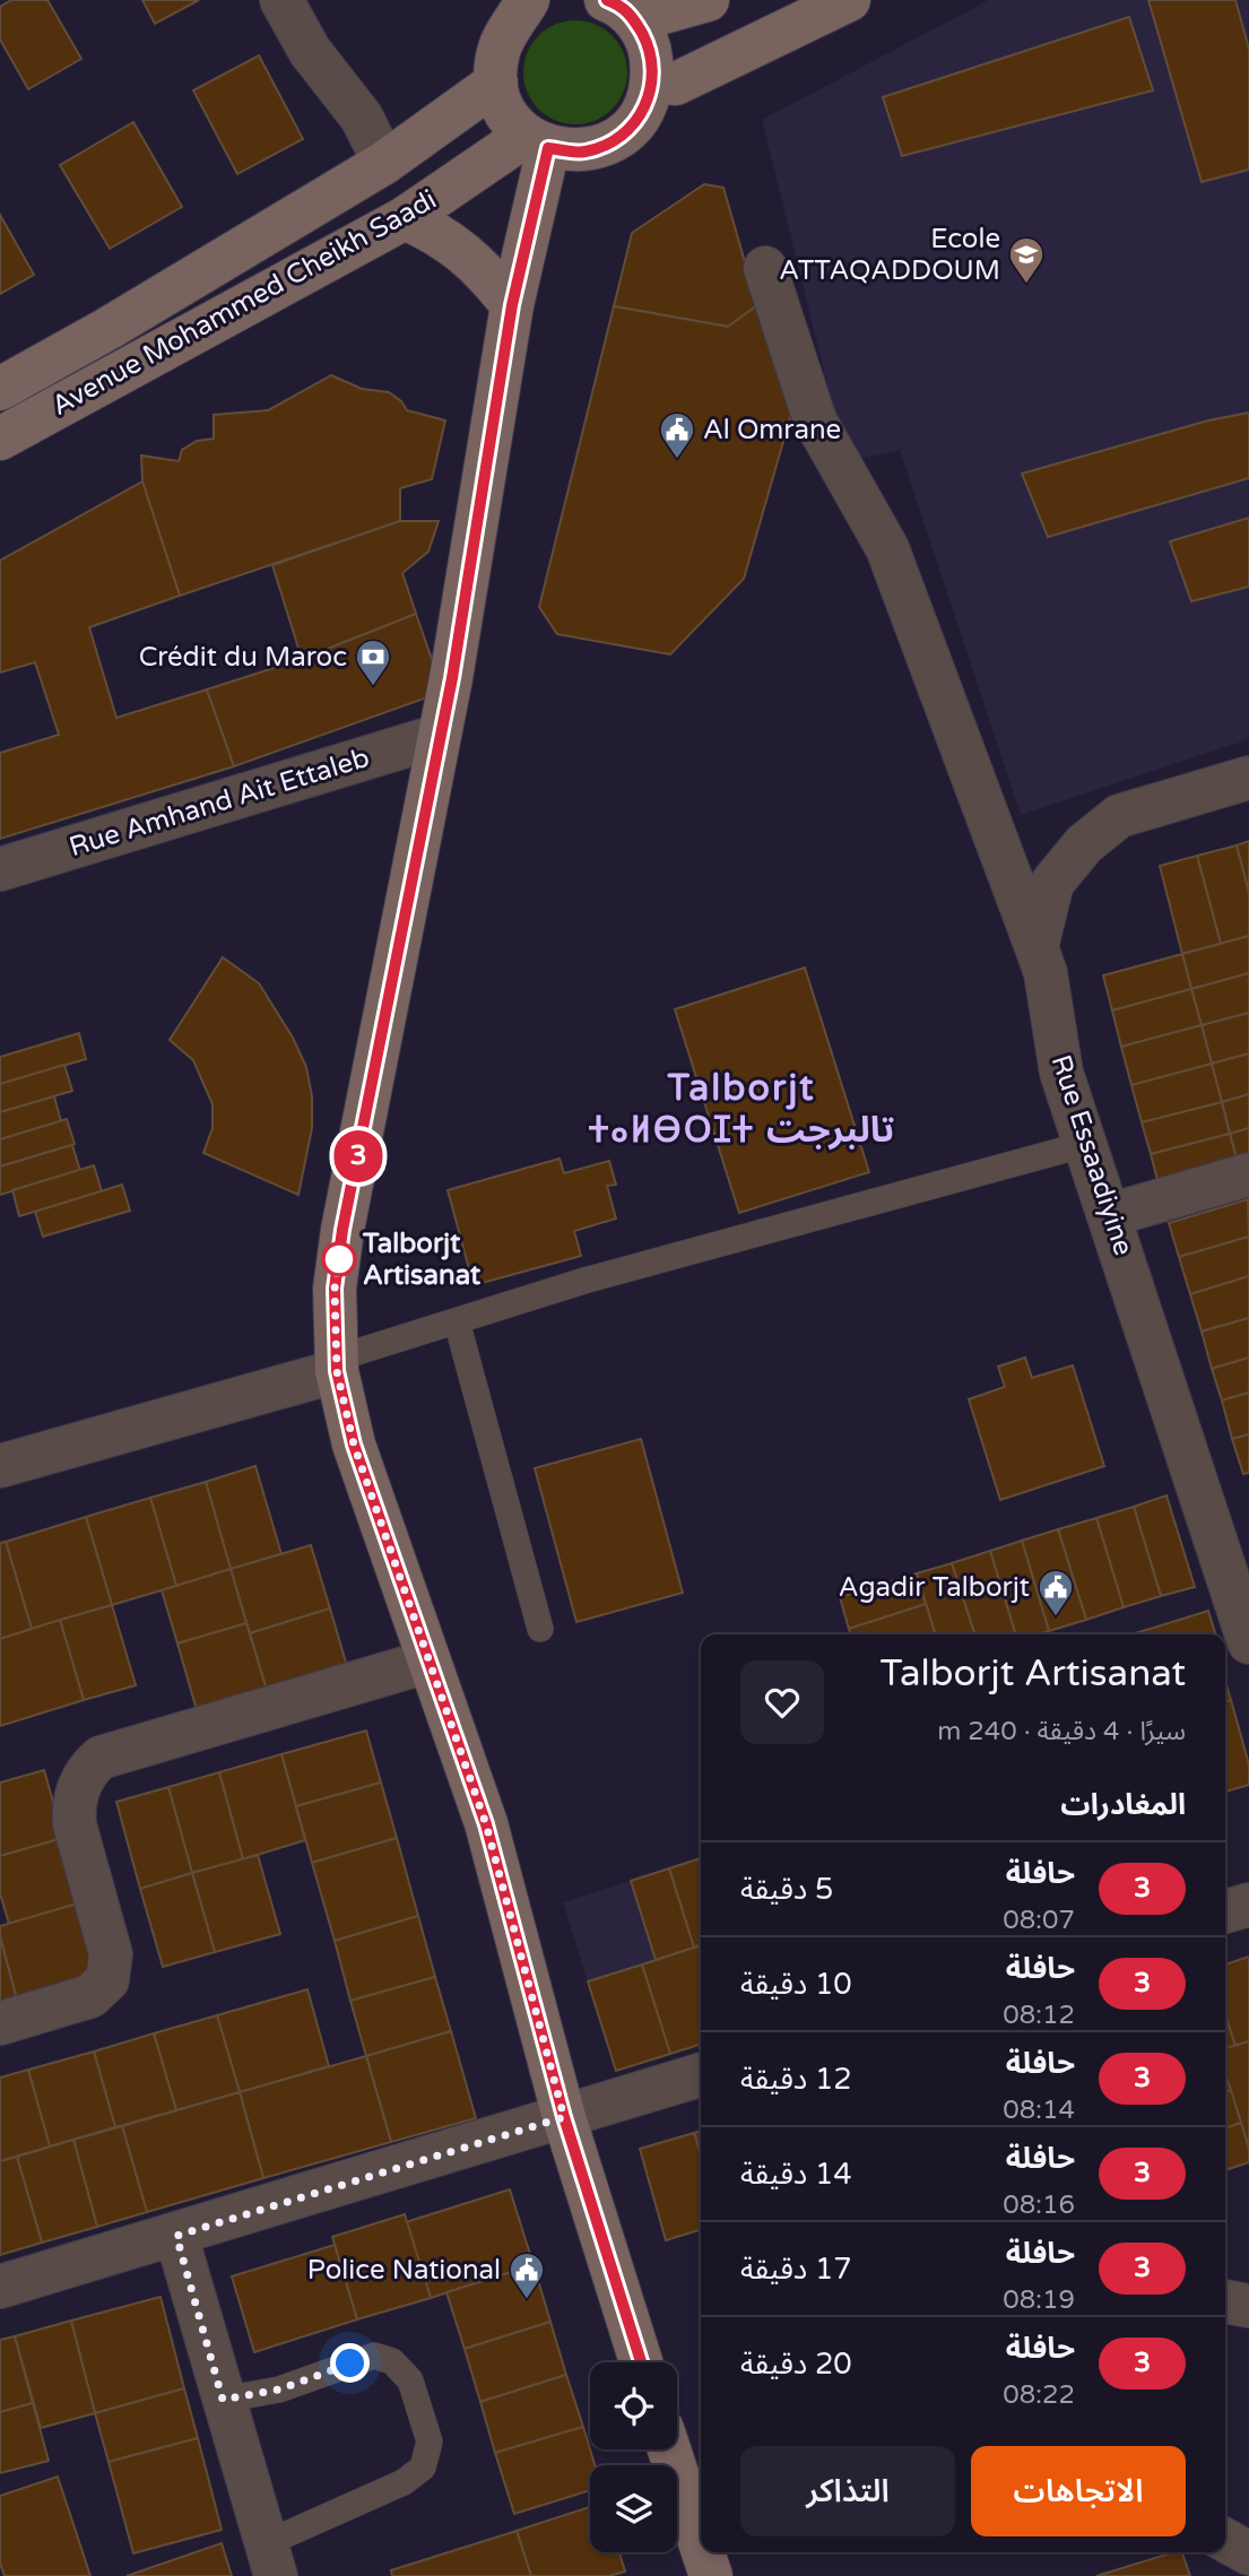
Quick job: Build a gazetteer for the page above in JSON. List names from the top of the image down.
{
  "streets": {
    "street": ["Avenue Mohammed Cheikh Saadi", "Rue Amhand Ait Ettaleb", "Rue Essaadiyine"]
  },
  "districts": ["Talborjt ⵜⴰⵍⴱⵔⵊⵜ تالبرجت"],
  "places": {
    "school or university": ["Ecole ATTAQADDOUM"],
    "public building": ["Al Omrane", "Agadir Talborjt", "Police National"],
    "bank": ["Crédit du Maroc"],
    "other": ["Talborjt Artisanat"]
  },
  "lines": ["bus line 3"],
  "page": {
    "on_map": "3",
    "heading": [
      ["Talborjt Artisanat", "سيرًا · 4 دقيقة · 240 m"],
      "المغادرات"
    ],
    "list": [
      {
        "mark": "3",
        "name": "حافلة",
        "note": "08:07",
        "value": "5 دقيقة"
      },
      {
        "mark": "3",
        "name": "حافلة",
        "note": "08:12",
        "value": "10 دقيقة"
      },
      {
        "mark": "3",
        "name": "حافلة",
        "note": "08:14",
        "value": "12 دقيقة"
      },
      {
        "mark": "3",
        "name": "حافلة",
        "note": "08:16",
        "value": "14 دقيقة"
      },
      {
        "mark": "3",
        "name": "حافلة",
        "note": "08:19",
        "value": "17 دقيقة"
      },
      {
        "mark": "3",
        "name": "حافلة",
        "note": "08:22",
        "value": "20 دقيقة"
      }
    ],
    "buttons": ["الاتجاهات", "التذاكر"]
  }
}
